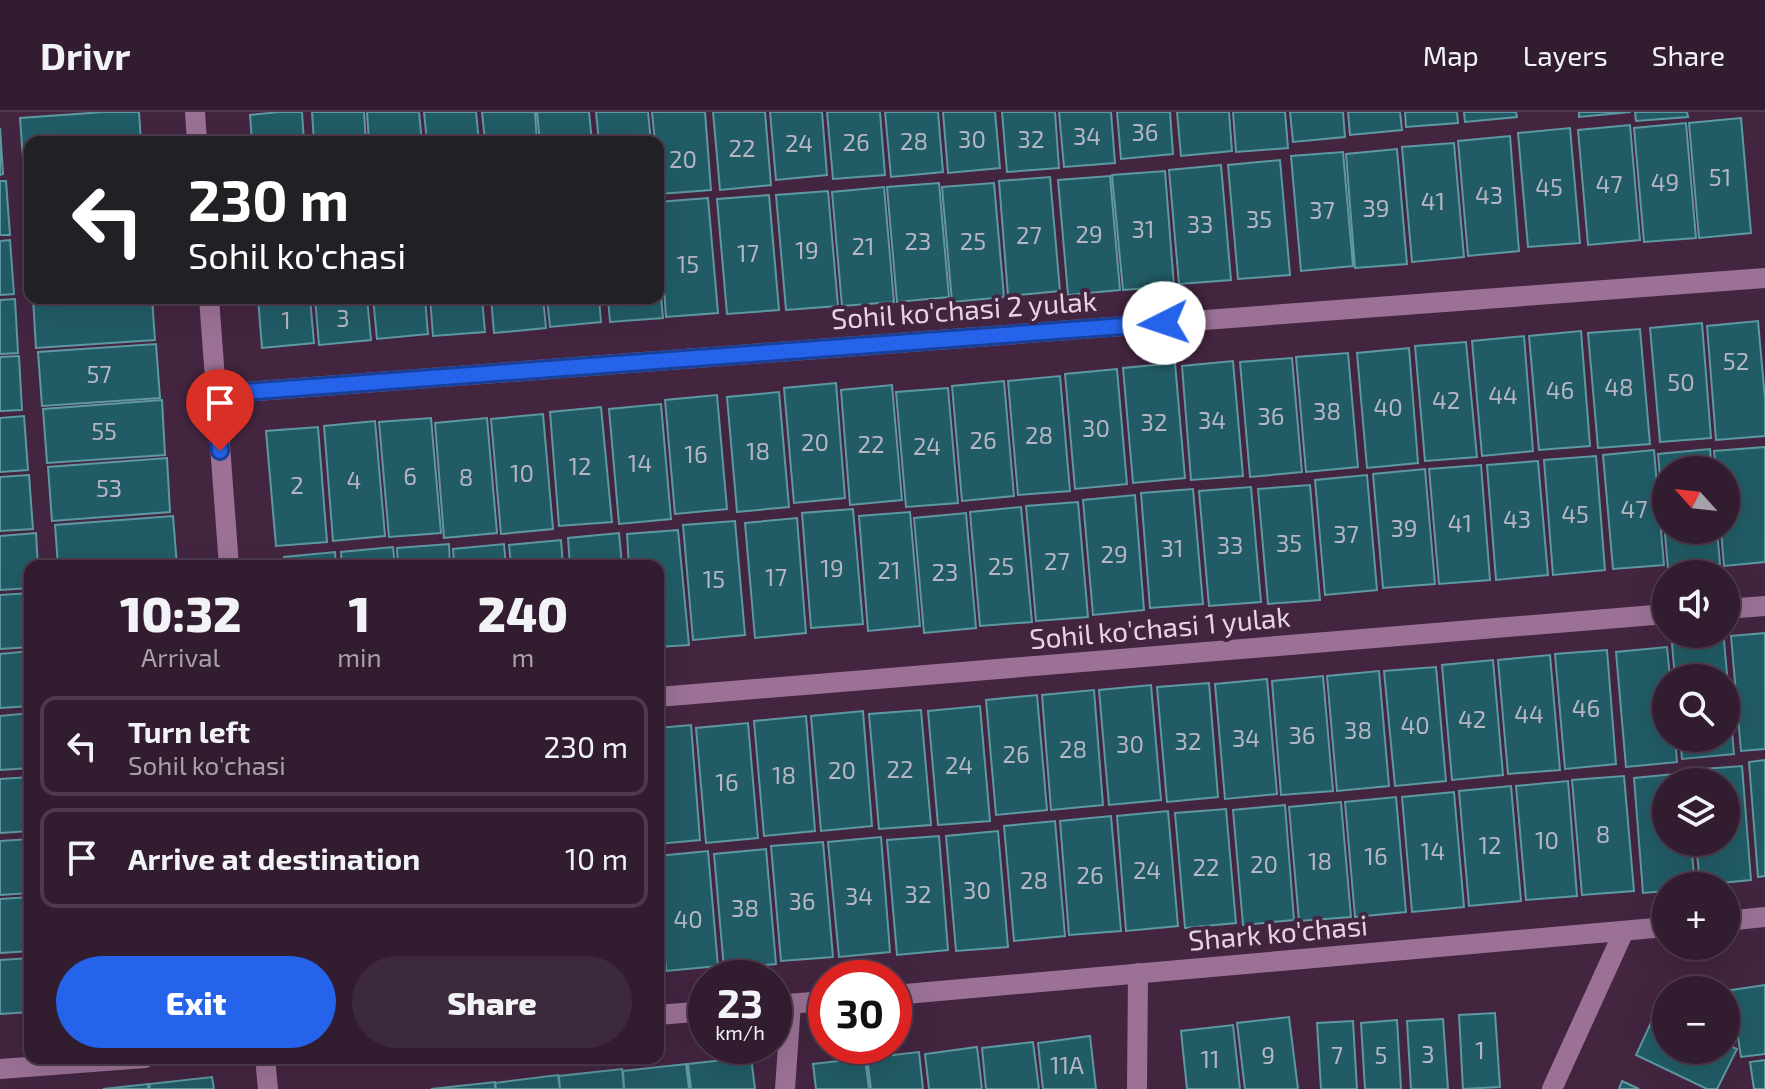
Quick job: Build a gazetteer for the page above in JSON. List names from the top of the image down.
{
  "streets": {
    "street": ["Sohil ko'chasi 2 yulak", "Sohil ko'chasi 1 yulak", "Shark ko'chasi"]
  },
  "house_numbers": [
    "36",
    "34",
    "30",
    "32",
    "28",
    "26",
    "24",
    "22",
    "20",
    "51",
    "49",
    "47",
    "45",
    "43",
    "41",
    "39",
    "37",
    "35",
    "33",
    "31",
    "29",
    "27",
    "23",
    "25",
    "21",
    "19",
    "17",
    "15",
    "3",
    "1",
    "52",
    "57",
    "50",
    "48",
    "46",
    "44",
    "42",
    "40",
    "38",
    "36",
    "34",
    "32",
    "30",
    "55",
    "28",
    "26",
    "20",
    "22",
    "24",
    "18",
    "16",
    "14",
    "12",
    "10",
    "6",
    "8",
    "4",
    "2",
    "53",
    "47",
    "45",
    "43",
    "41",
    "39",
    "37",
    "35",
    "33",
    "31",
    "29",
    "27",
    "25",
    "19",
    "21",
    "23",
    "17",
    "15",
    "46",
    "44",
    "42",
    "40",
    "38",
    "36",
    "34",
    "32",
    "30",
    "28",
    "26",
    "24",
    "22",
    "20",
    "18",
    "16",
    "8",
    "10",
    "12",
    "14",
    "16",
    "18",
    "20",
    "22",
    "24",
    "26",
    "28",
    "30",
    "32",
    "34",
    "36",
    "38",
    "40",
    "1",
    "3",
    "9",
    "7",
    "5",
    "11",
    "11A"
  ],
  "north": "top left",
  "page": {
    "header": "Drivr",
    "nav": ["Map", "Layers", "Share"],
    "turn": ["230 m", "Sohil ko'chasi"],
    "map_buttons": ["+", "−"],
    "eta": [
      "10:32",
      "Arrival",
      "1",
      "min",
      "240",
      "m"
    ],
    "list": [
      {
        "name": "Turn left",
        "note": "Sohil ko'chasi",
        "value": "230 m"
      },
      {
        "name": "Arrive at destination",
        "value": "10 m"
      }
    ],
    "buttons": ["Exit", "Share"],
    "speed": "23 km/h",
    "limit": "30"
  }
}
